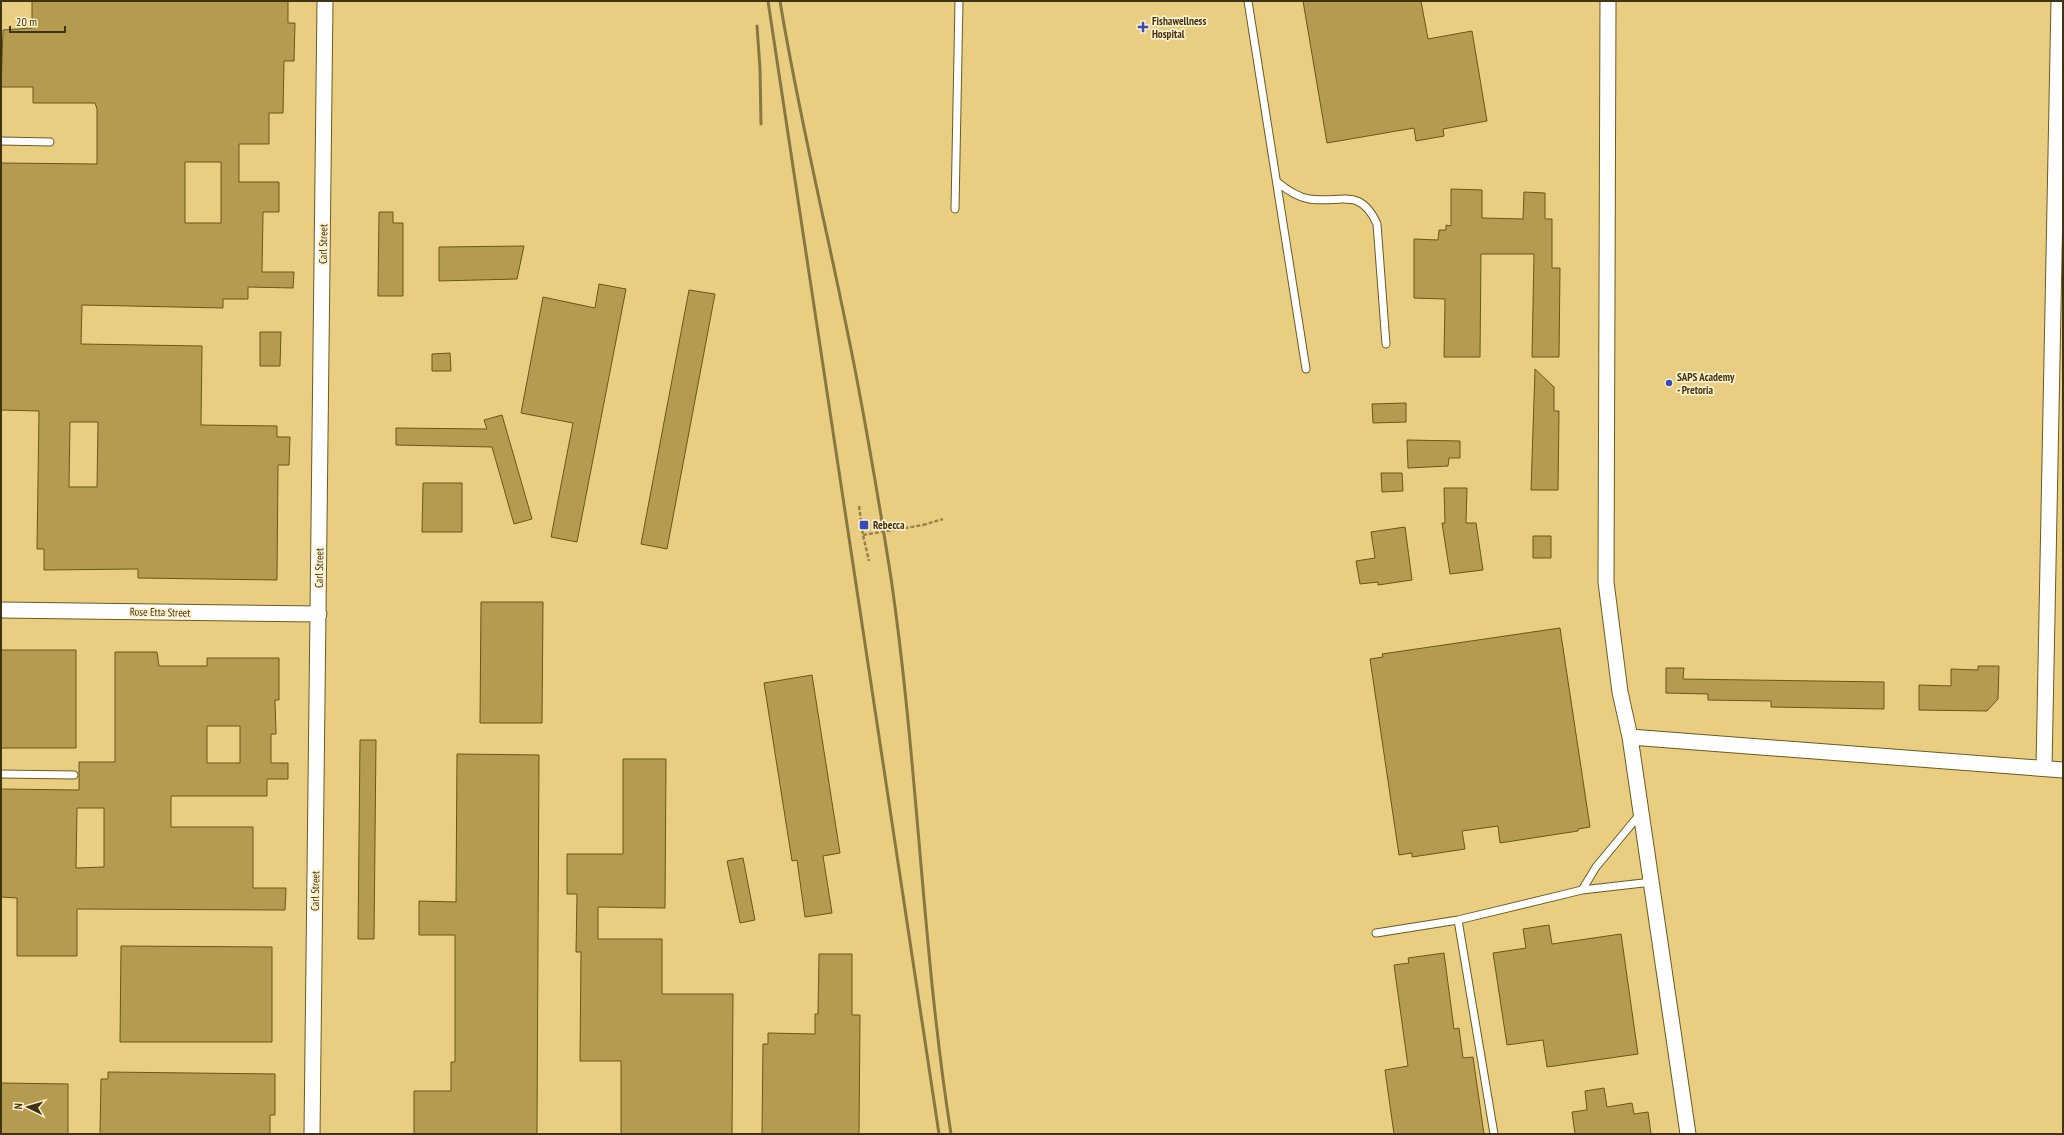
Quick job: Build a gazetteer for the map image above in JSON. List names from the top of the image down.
{
  "streets": {
    "street": ["Carl Street", "Rose Etta Street"]
  },
  "crossings": [
    ["Carl Street", "Rose Etta Street"]
  ],
  "places": {
    "health": ["Fishawellness Hospital"],
    "other": ["SAPS Academy - Pretoria"],
    "transit": ["Rebecca"]
  },
  "scale_bar": "20 m",
  "north": "left"
}
